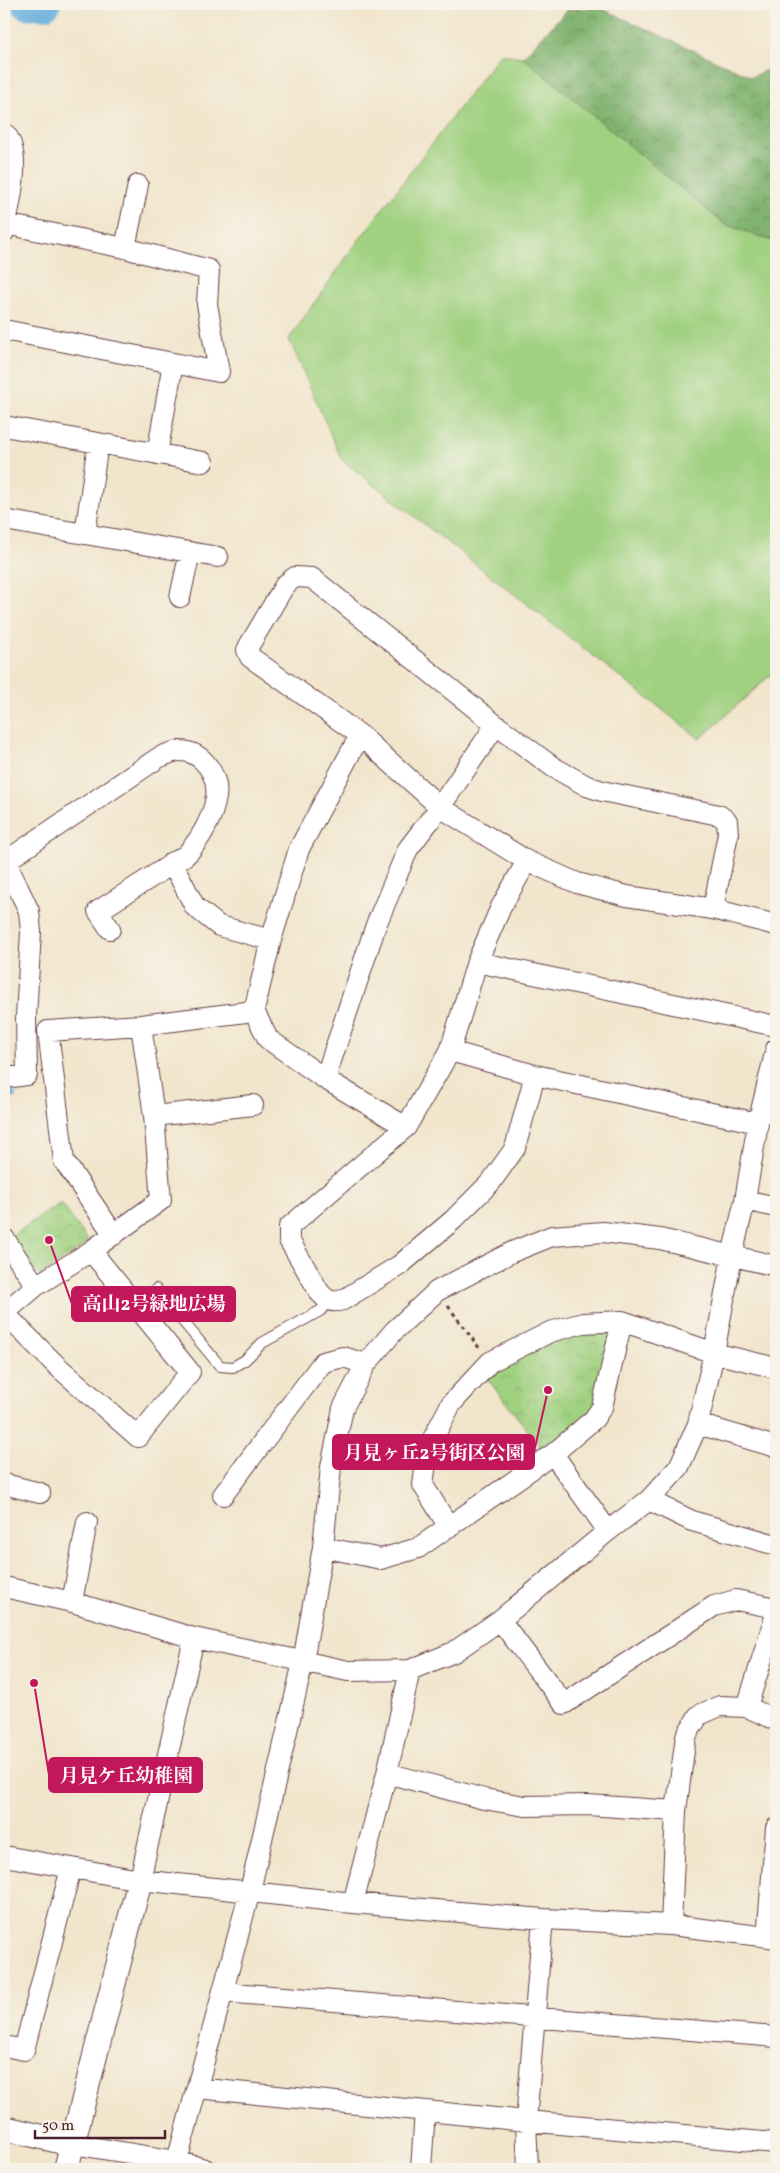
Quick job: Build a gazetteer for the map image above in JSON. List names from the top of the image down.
{
  "places": ["高山2号緑地広場", "月見ヶ丘2号街区公園", "月見ケ丘幼稚園"],
  "scale_bar": "50 m"
}
